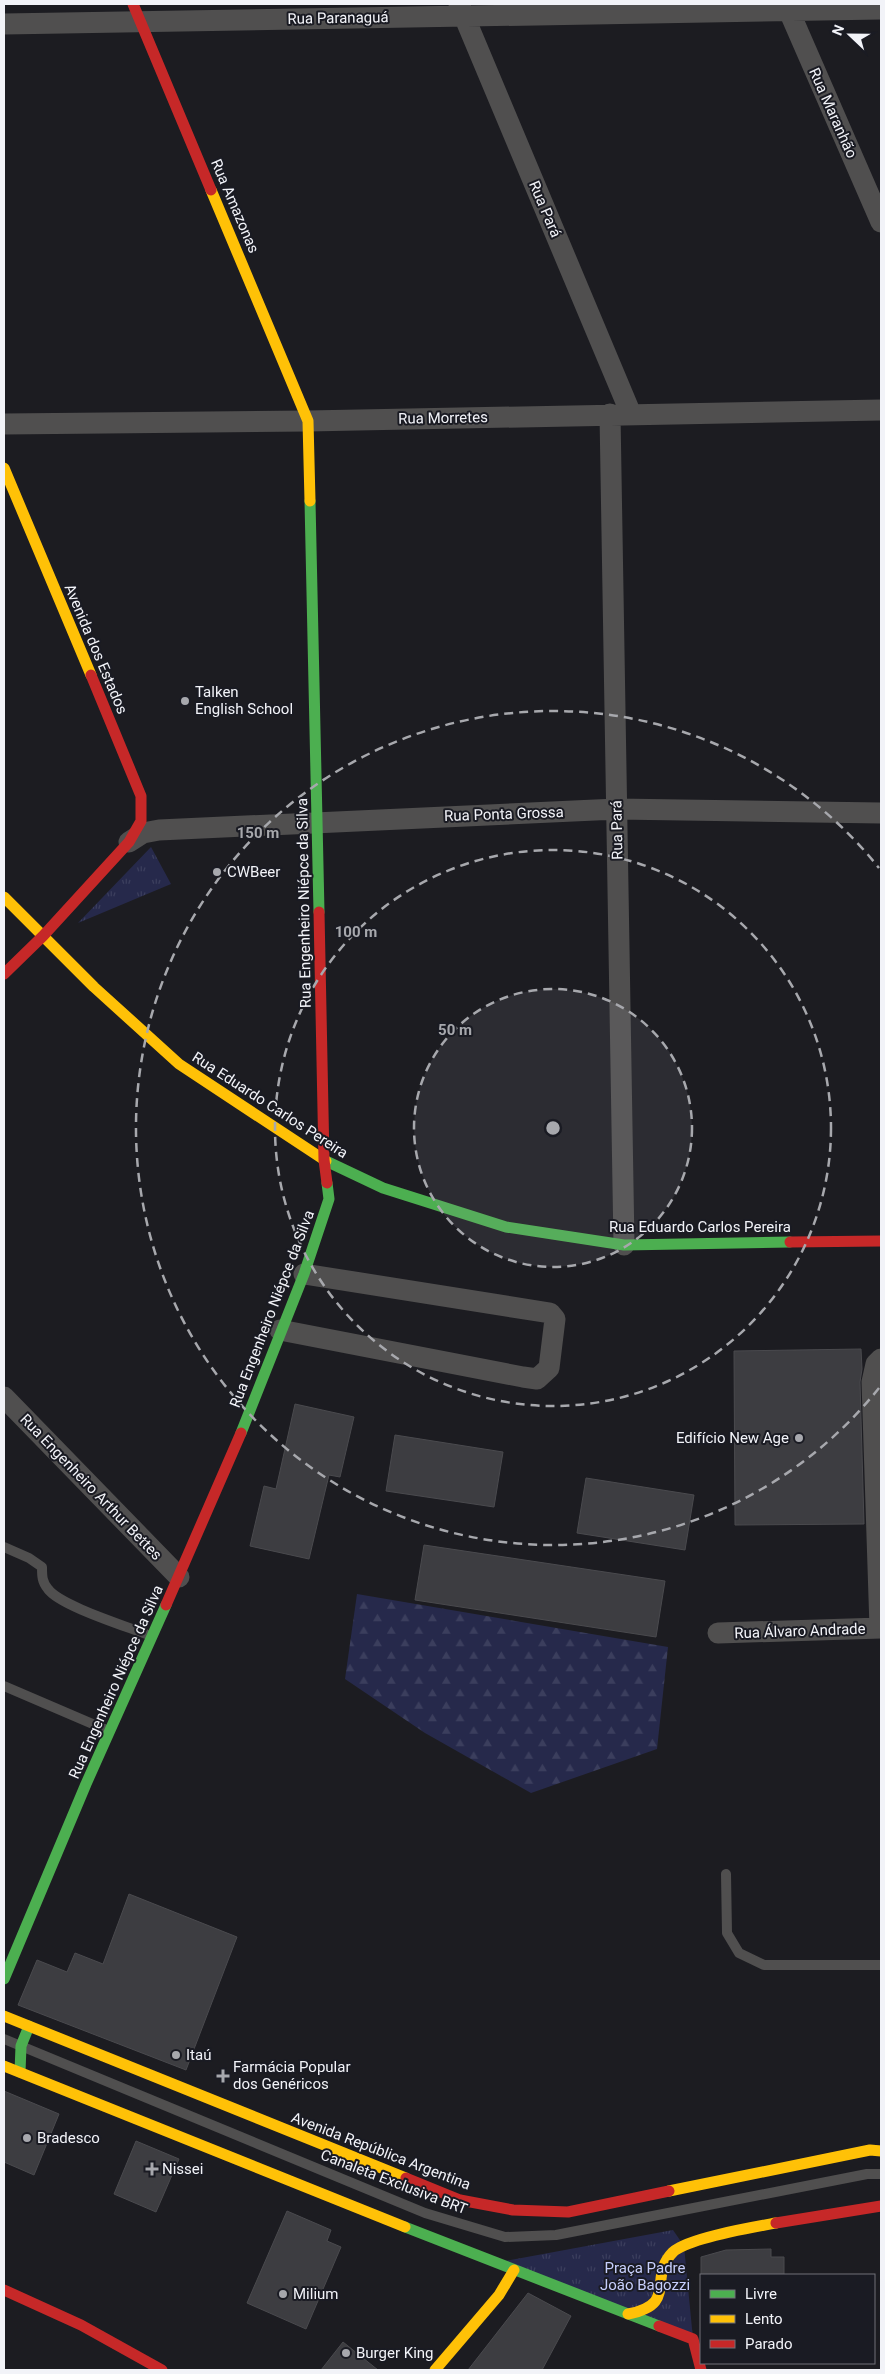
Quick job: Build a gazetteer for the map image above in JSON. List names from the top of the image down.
{
  "streets": {
    "street": [
      "Rua Paranaguá",
      "Rua Maranhão",
      "Rua Amazonas",
      "Rua Pará",
      "Rua Morretes",
      "Avenida dos Estados",
      "Rua Ponta Grossa",
      "Rua Engenheiro Niépce da Silva",
      "Rua Eduardo Carlos Pereira",
      "Rua Engenheiro Arthur Bettes",
      "Rua Álvaro Andrade",
      "Avenida República Argentina"
    ],
    "lane": ["Canaleta Exclusiva BRT"]
  },
  "crossings": [
    ["Rua Paranaguá", "Rua Maranhão"],
    ["Rua Paranaguá", "Rua Amazonas"],
    ["Rua Paranaguá", "Rua Pará"],
    ["Rua Amazonas", "Rua Morretes"],
    ["Rua Amazonas", "Rua Engenheiro Niépce da Silva"],
    ["Rua Pará", "Rua Morretes"],
    ["Rua Pará", "Rua Ponta Grossa"],
    ["Rua Pará", "Rua Eduardo Carlos Pereira"],
    ["Rua Morretes", "Rua Engenheiro Niépce da Silva"],
    ["Avenida dos Estados", "Rua Ponta Grossa"],
    ["Avenida dos Estados", "Rua Eduardo Carlos Pereira"],
    ["Rua Ponta Grossa", "Rua Engenheiro Niépce da Silva"],
    ["Rua Engenheiro Niépce da Silva", "Rua Eduardo Carlos Pereira"],
    ["Rua Engenheiro Niépce da Silva", "Rua Engenheiro Arthur Bettes"]
  ],
  "parks": ["Praça Padre João Bagozzi"],
  "places": {
    "other": [
      "Talken English School",
      "CWBeer",
      "Edifício New Age",
      "Itaú",
      "Bradesco",
      "Milium",
      "Burger King"
    ],
    "health": ["Farmácia Popular dos Genéricos", "Nissei"]
  },
  "legend": ["Livre", "Lento", "Parado"],
  "north": "left",
  "rings": ["150 m", "100 m", "50 m"]
}
